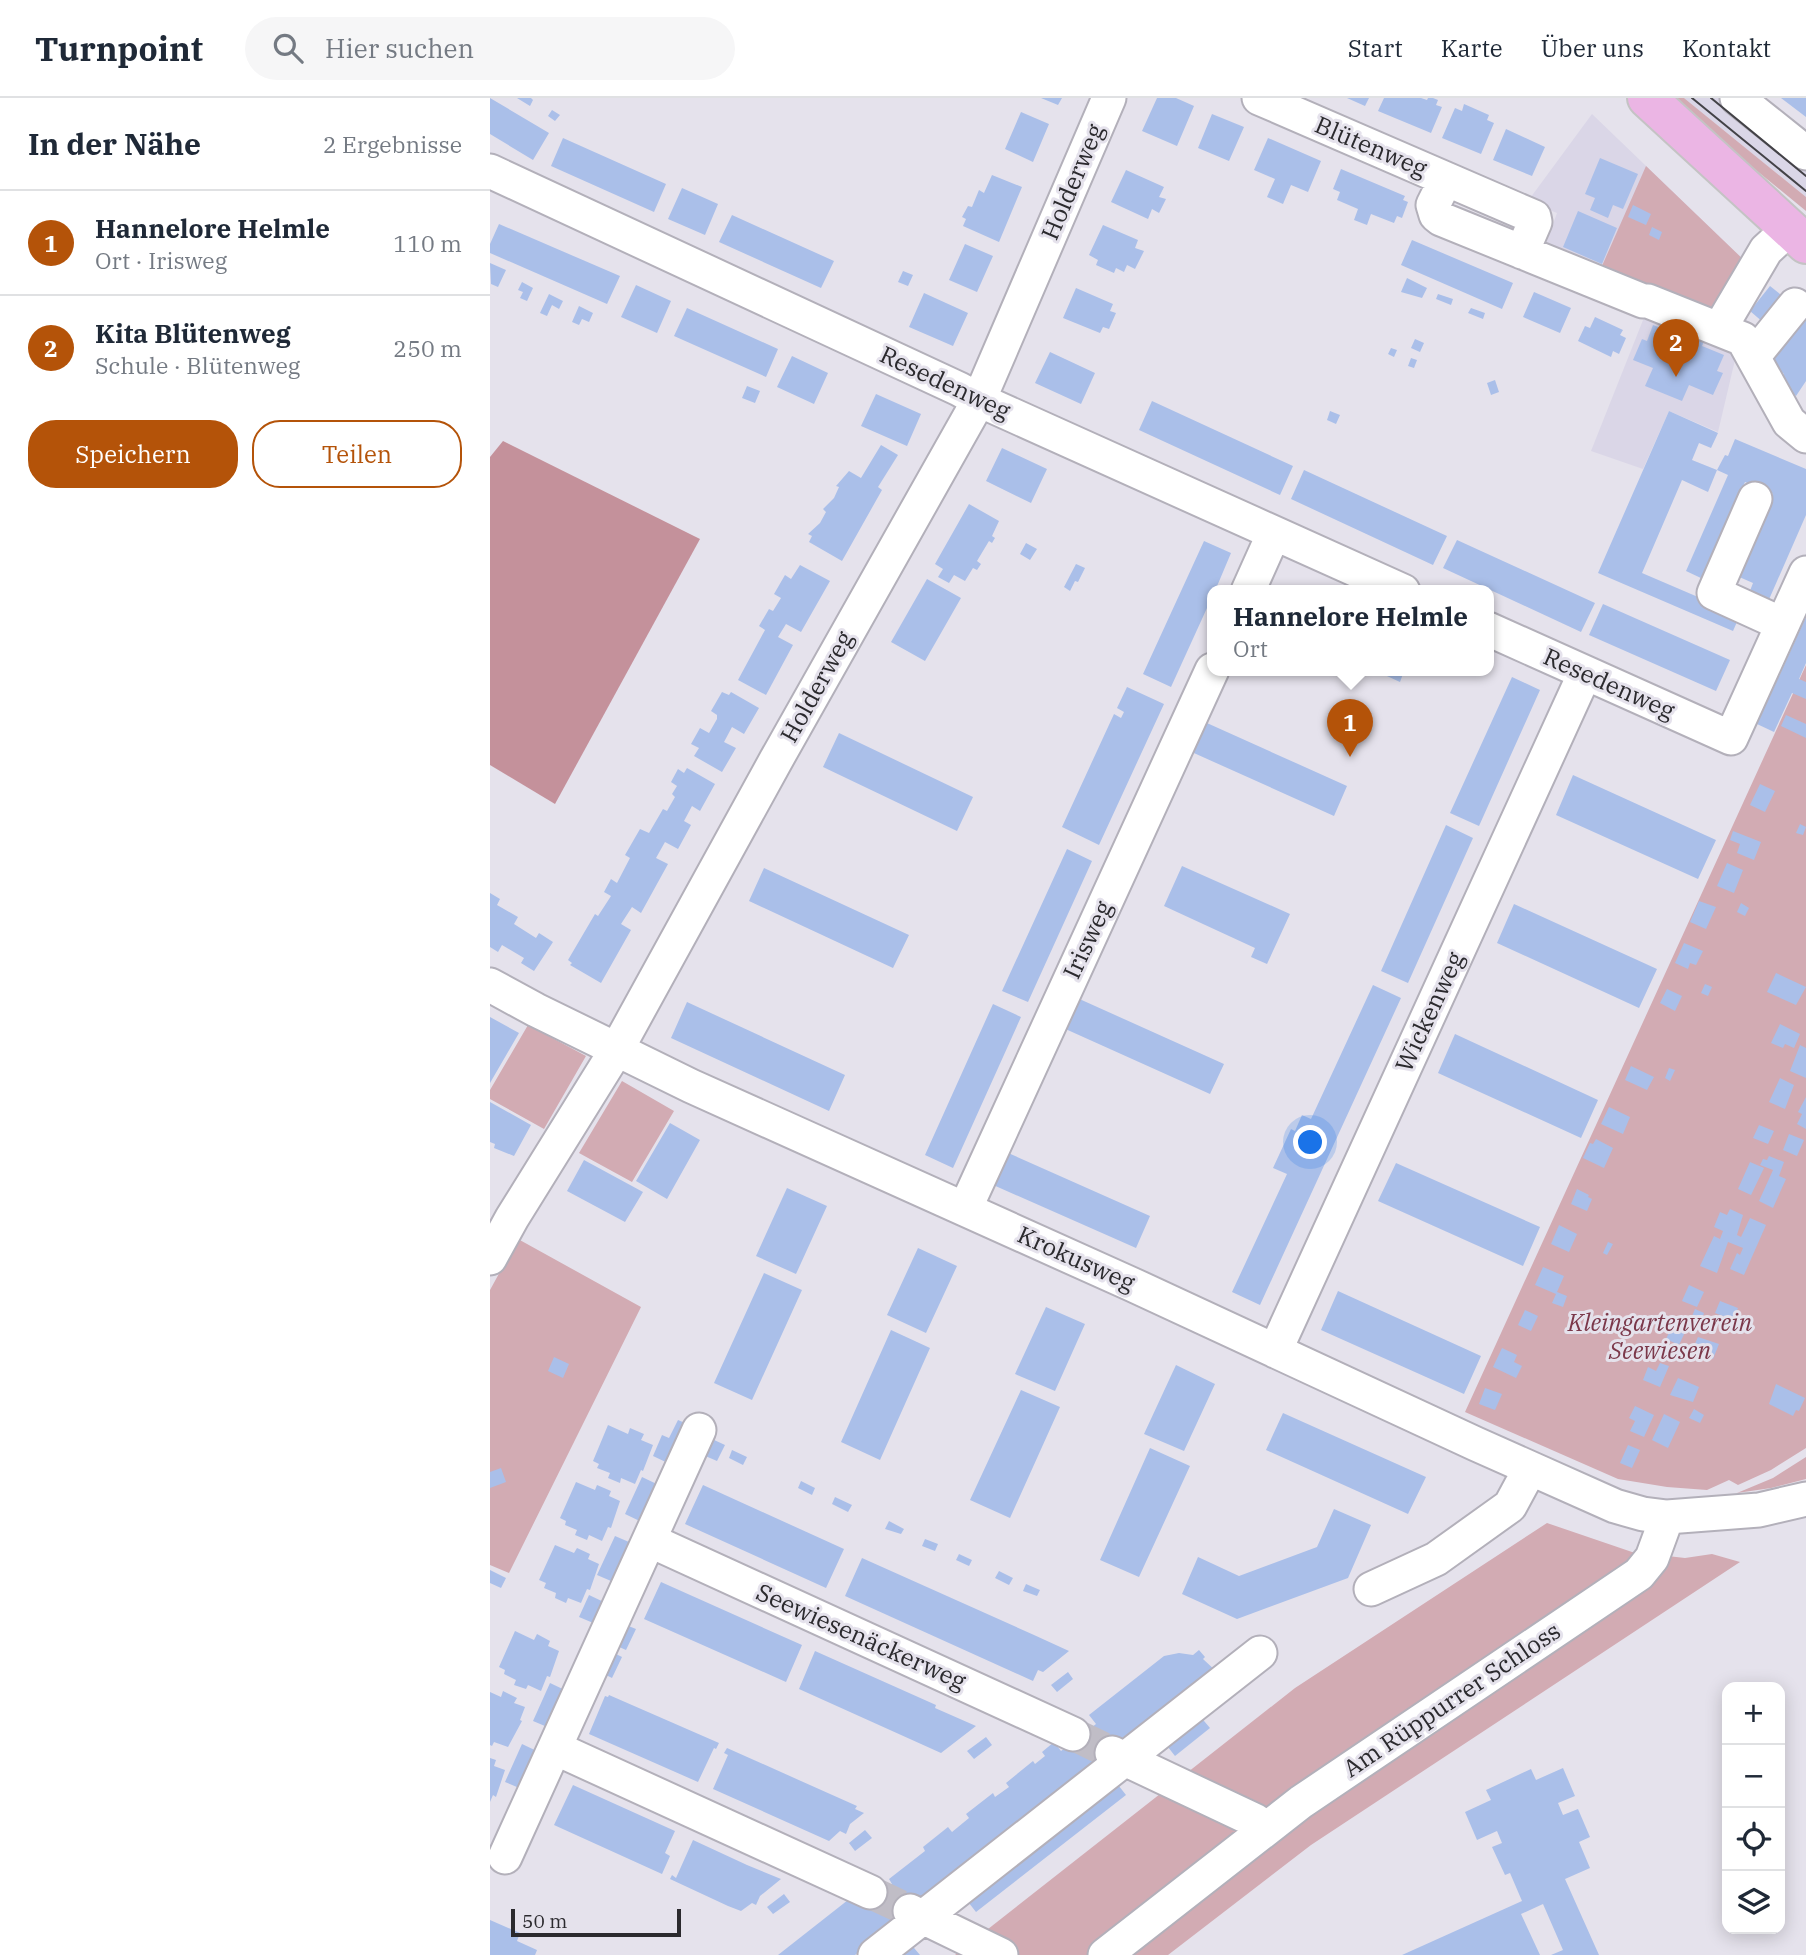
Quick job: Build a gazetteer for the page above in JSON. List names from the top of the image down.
{
  "streets": {
    "street": [
      "Blütenweg",
      "Holderweg",
      "Resedenweg",
      "Irisweg",
      "Wickenweg",
      "Krokusweg",
      "Seewiesenäckerweg",
      "Am Rüppurrer Schloss"
    ]
  },
  "crossings": [
    ["Holderweg", "Resedenweg"],
    ["Holderweg", "Krokusweg"],
    ["Resedenweg", "Wickenweg"],
    ["Irisweg", "Krokusweg"],
    ["Wickenweg", "Krokusweg"],
    ["Krokusweg", "Am Rüppurrer Schloss"]
  ],
  "parks": ["Kleingartenverein Seewiesen"],
  "scale_bar": "50 m",
  "page": {
    "header": "Turnpoint",
    "search": "Hier suchen",
    "nav": [
      "Start",
      "Karte",
      "Über uns",
      "Kontakt"
    ],
    "heading": ["In der Nähe", "2 Ergebnisse"],
    "list": [
      {
        "mark": "1",
        "name": "Hannelore Helmle",
        "note": "Ort · Irisweg",
        "value": "110 m"
      },
      {
        "mark": "2",
        "name": "Kita Blütenweg",
        "note": "Schule · Blütenweg",
        "value": "250 m"
      }
    ],
    "pins": ["2", "1"],
    "buttons": ["Speichern", "Teilen"],
    "popup": ["Hannelore Helmle", "Ort"],
    "map_buttons": ["+", "−"],
    "scale": "50 m"
  }
}
